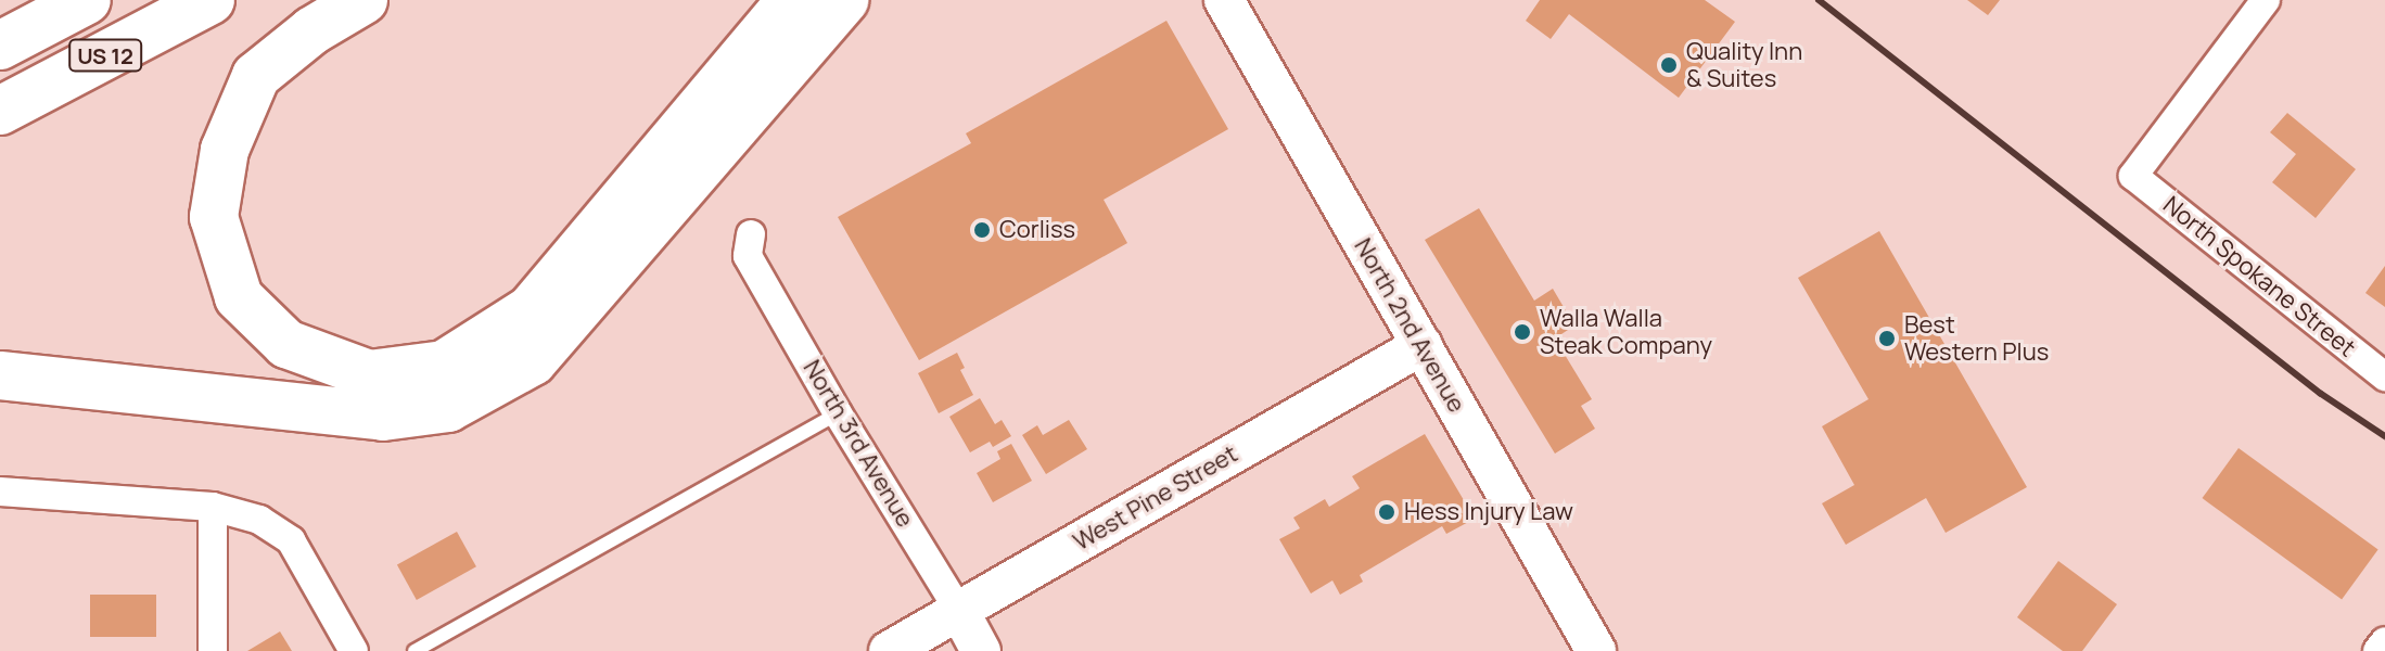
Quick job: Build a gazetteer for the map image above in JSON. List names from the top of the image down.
{
  "streets": {
    "highway": ["US 12"],
    "main road": ["North 2nd Avenue", "North 3rd Avenue", "West Pine Street"],
    "street": ["North Spokane Street"]
  },
  "crossings": [
    ["North 2nd Avenue", "West Pine Street"],
    ["North 3rd Avenue", "West Pine Street"]
  ],
  "places": [
    "Quality Inn & Suites",
    "Corliss",
    "Walla Walla Steak Company",
    "Best Western Plus",
    "Hess Injury Law"
  ]
}
